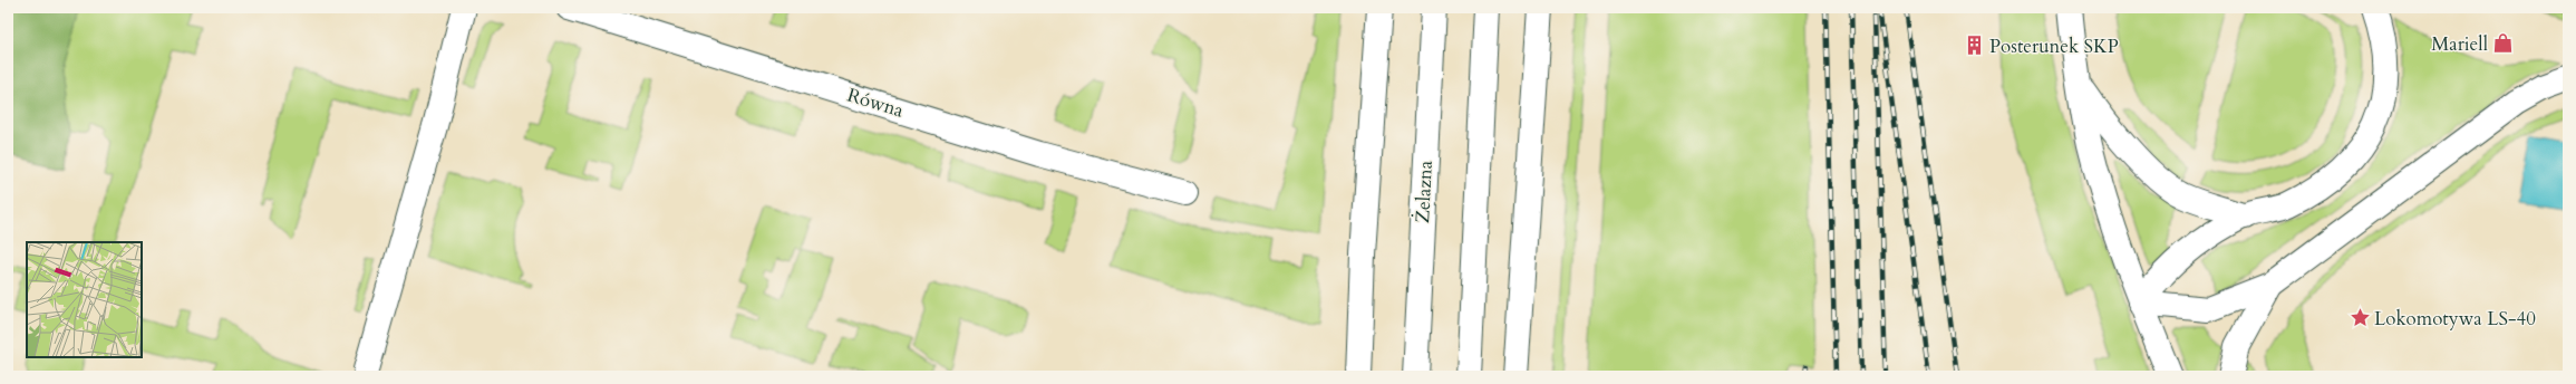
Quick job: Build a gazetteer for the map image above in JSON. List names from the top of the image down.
{
  "streets": {
    "main road": ["Równa", "Żelazna"]
  },
  "places": {
    "shop": ["Mariell"],
    "building": ["Posterunek SKP"],
    "place": ["Lokomotywa LS-40"]
  }
}
